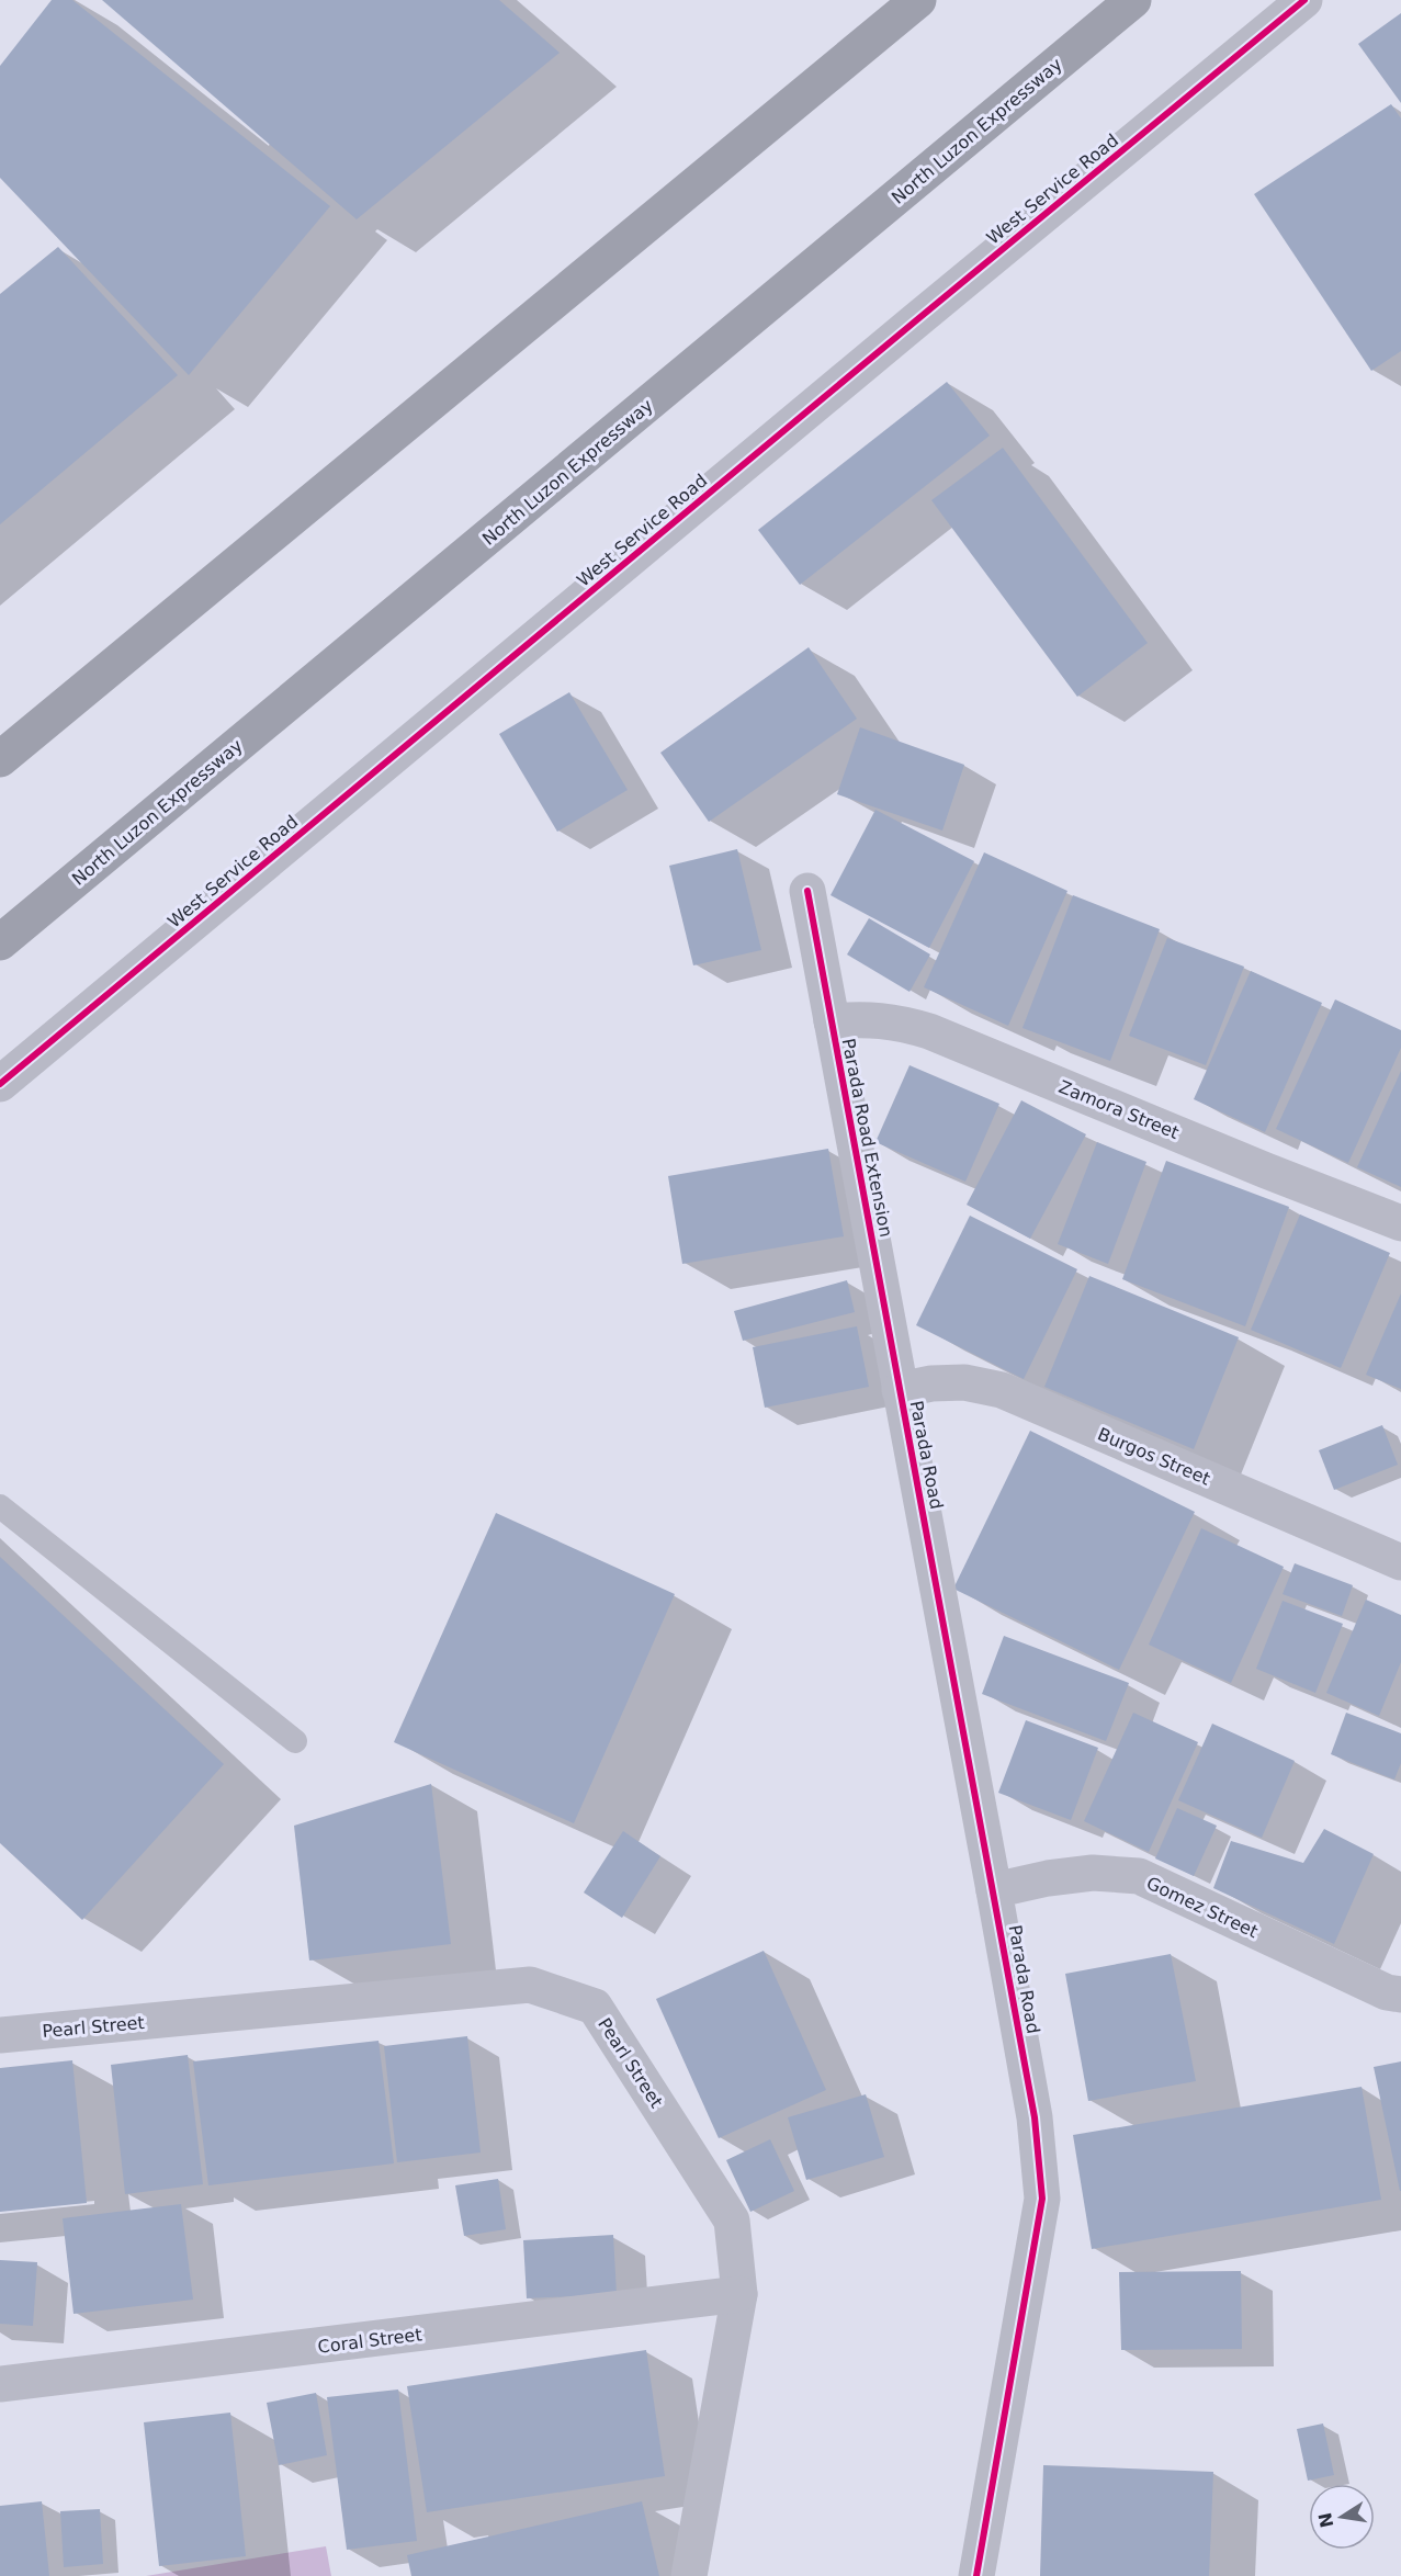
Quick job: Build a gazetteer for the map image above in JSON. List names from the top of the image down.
{
  "streets": {
    "highway": ["North Luzon Expressway"],
    "street": [
      "West Service Road",
      "Zamora Street",
      "Parada Road Extension",
      "Parada Road",
      "Burgos Street",
      "Gomez Street",
      "Pearl Street",
      "Coral Street"
    ]
  },
  "crossings": [
    ["Zamora Street", "Parada Road Extension"],
    ["Parada Road Extension", "Parada Road"],
    ["Parada Road Extension", "Burgos Street"],
    ["Parada Road", "Burgos Street"],
    ["Parada Road", "Gomez Street"],
    ["Pearl Street", "Coral Street"]
  ],
  "north": "left"
}
